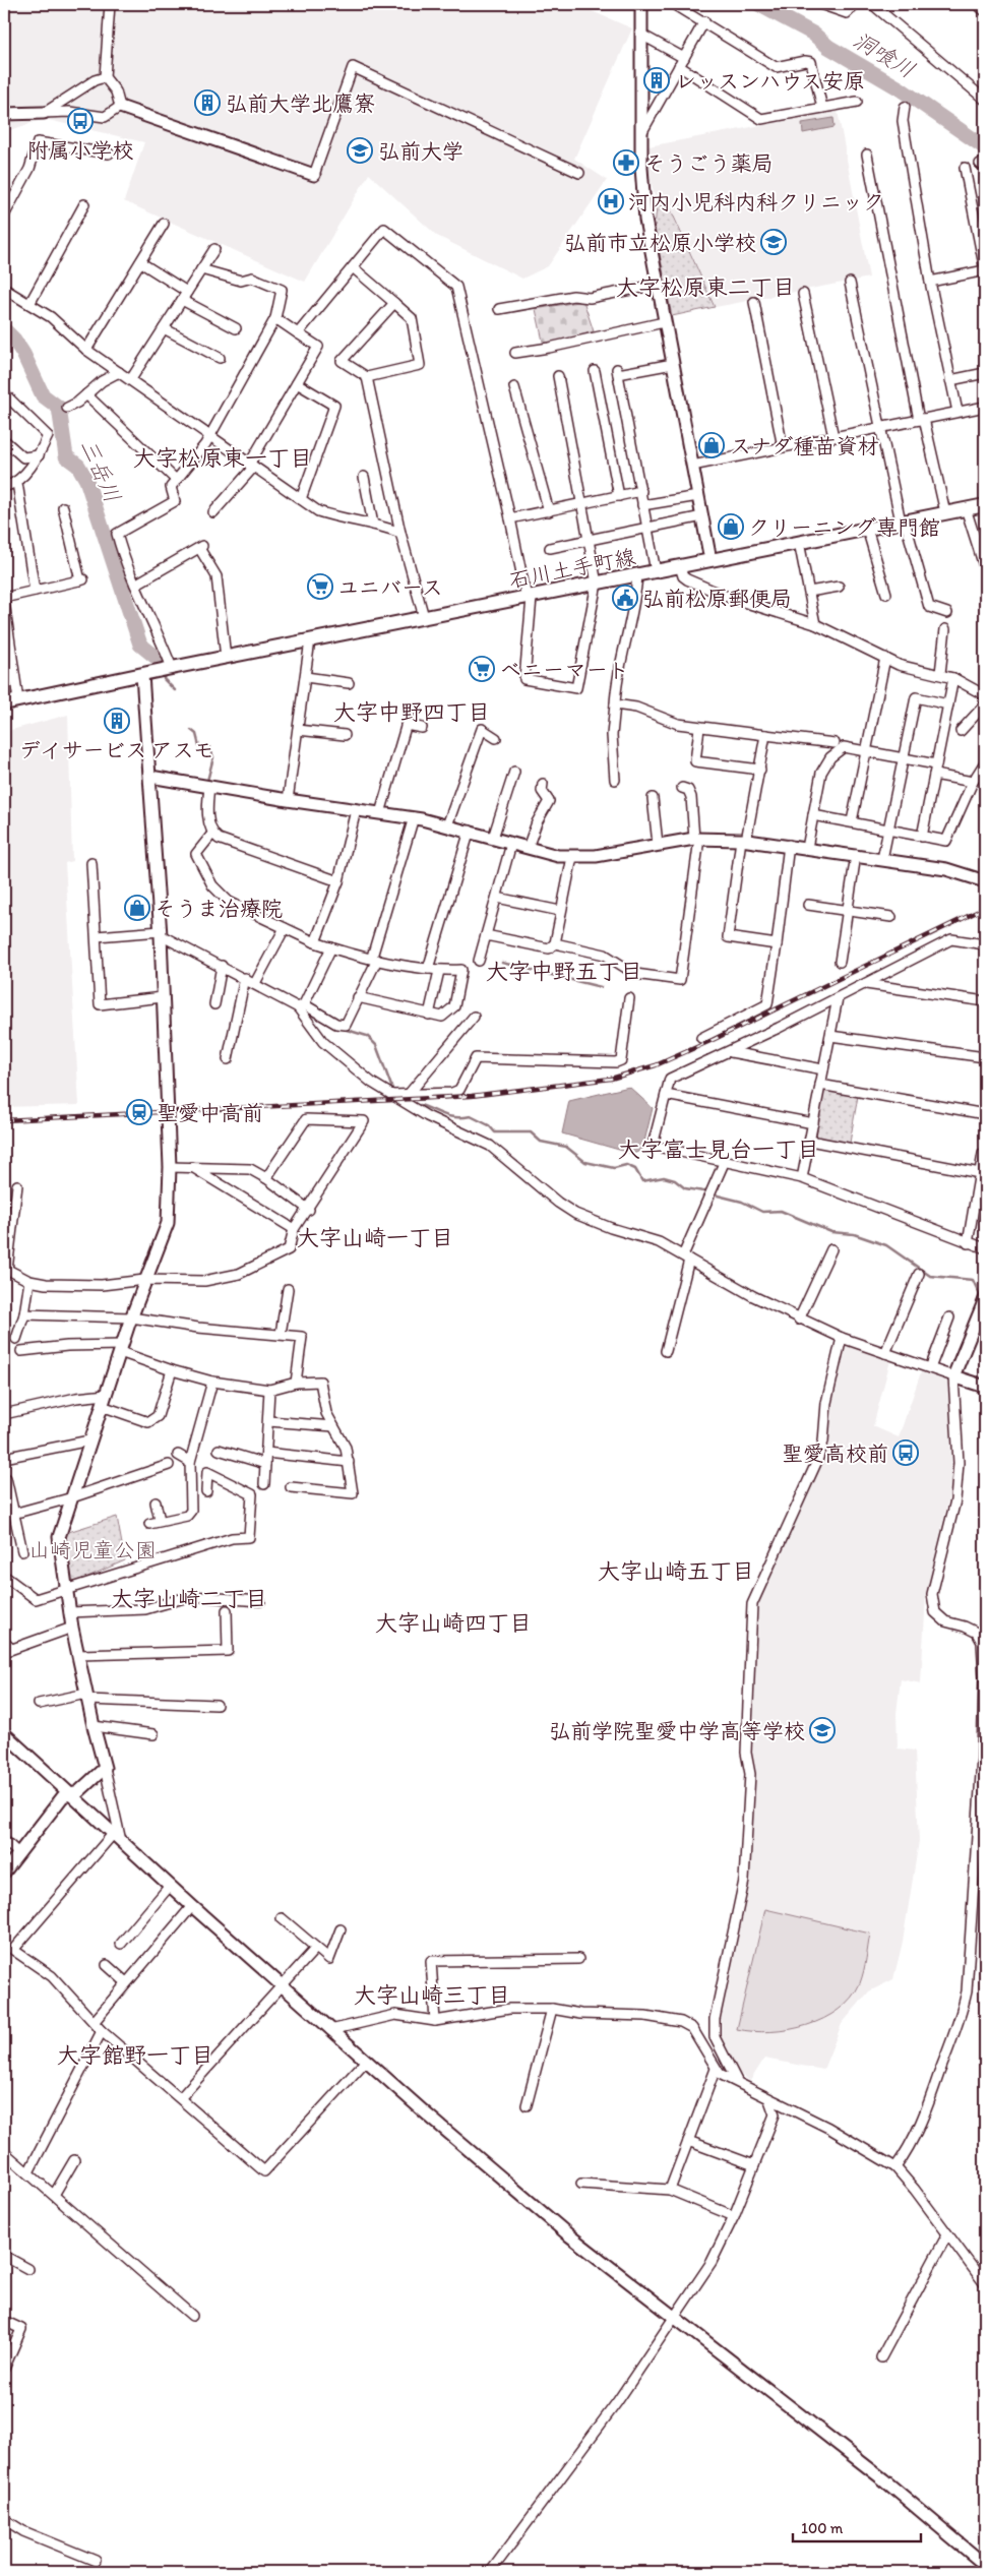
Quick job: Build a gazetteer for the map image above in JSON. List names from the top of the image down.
{
  "streets": {
    "main road": ["石川土手町線"]
  },
  "districts": [
    "大字松原東二丁目",
    "大字松原東一丁目",
    "大字中野四丁目",
    "大字中野五丁目",
    "大字富士見台一丁目",
    "大字山崎一丁目",
    "大字山崎五丁目",
    "大字山崎二丁目",
    "大字山崎四丁目",
    "大字山崎三丁目",
    "大字館野一丁目"
  ],
  "water": ["洞喰川", "三岳川"],
  "parks": ["山崎児童公園"],
  "places": {
    "building": ["レッスンハウス安原", "弘前大学北鷹寮", "デイサービス アスモ"],
    "bus stop": ["附属小学校", "聖愛高校前"],
    "school or university": ["弘前大学", "弘前市立松原小学校", "弘前学院聖愛中学高等学校"],
    "pharmacy": ["そうごう薬局"],
    "hospital": ["河内小児科内科クリニック"],
    "shop": ["スナダ種苗資材", "クリーニング専門館", "そうま治療院"],
    "supermarket": ["ユニバース", "ベニーマート"],
    "public building": ["弘前松原郵便局"],
    "station": ["聖愛中高前"]
  },
  "scale_bar": "100 m"
}
